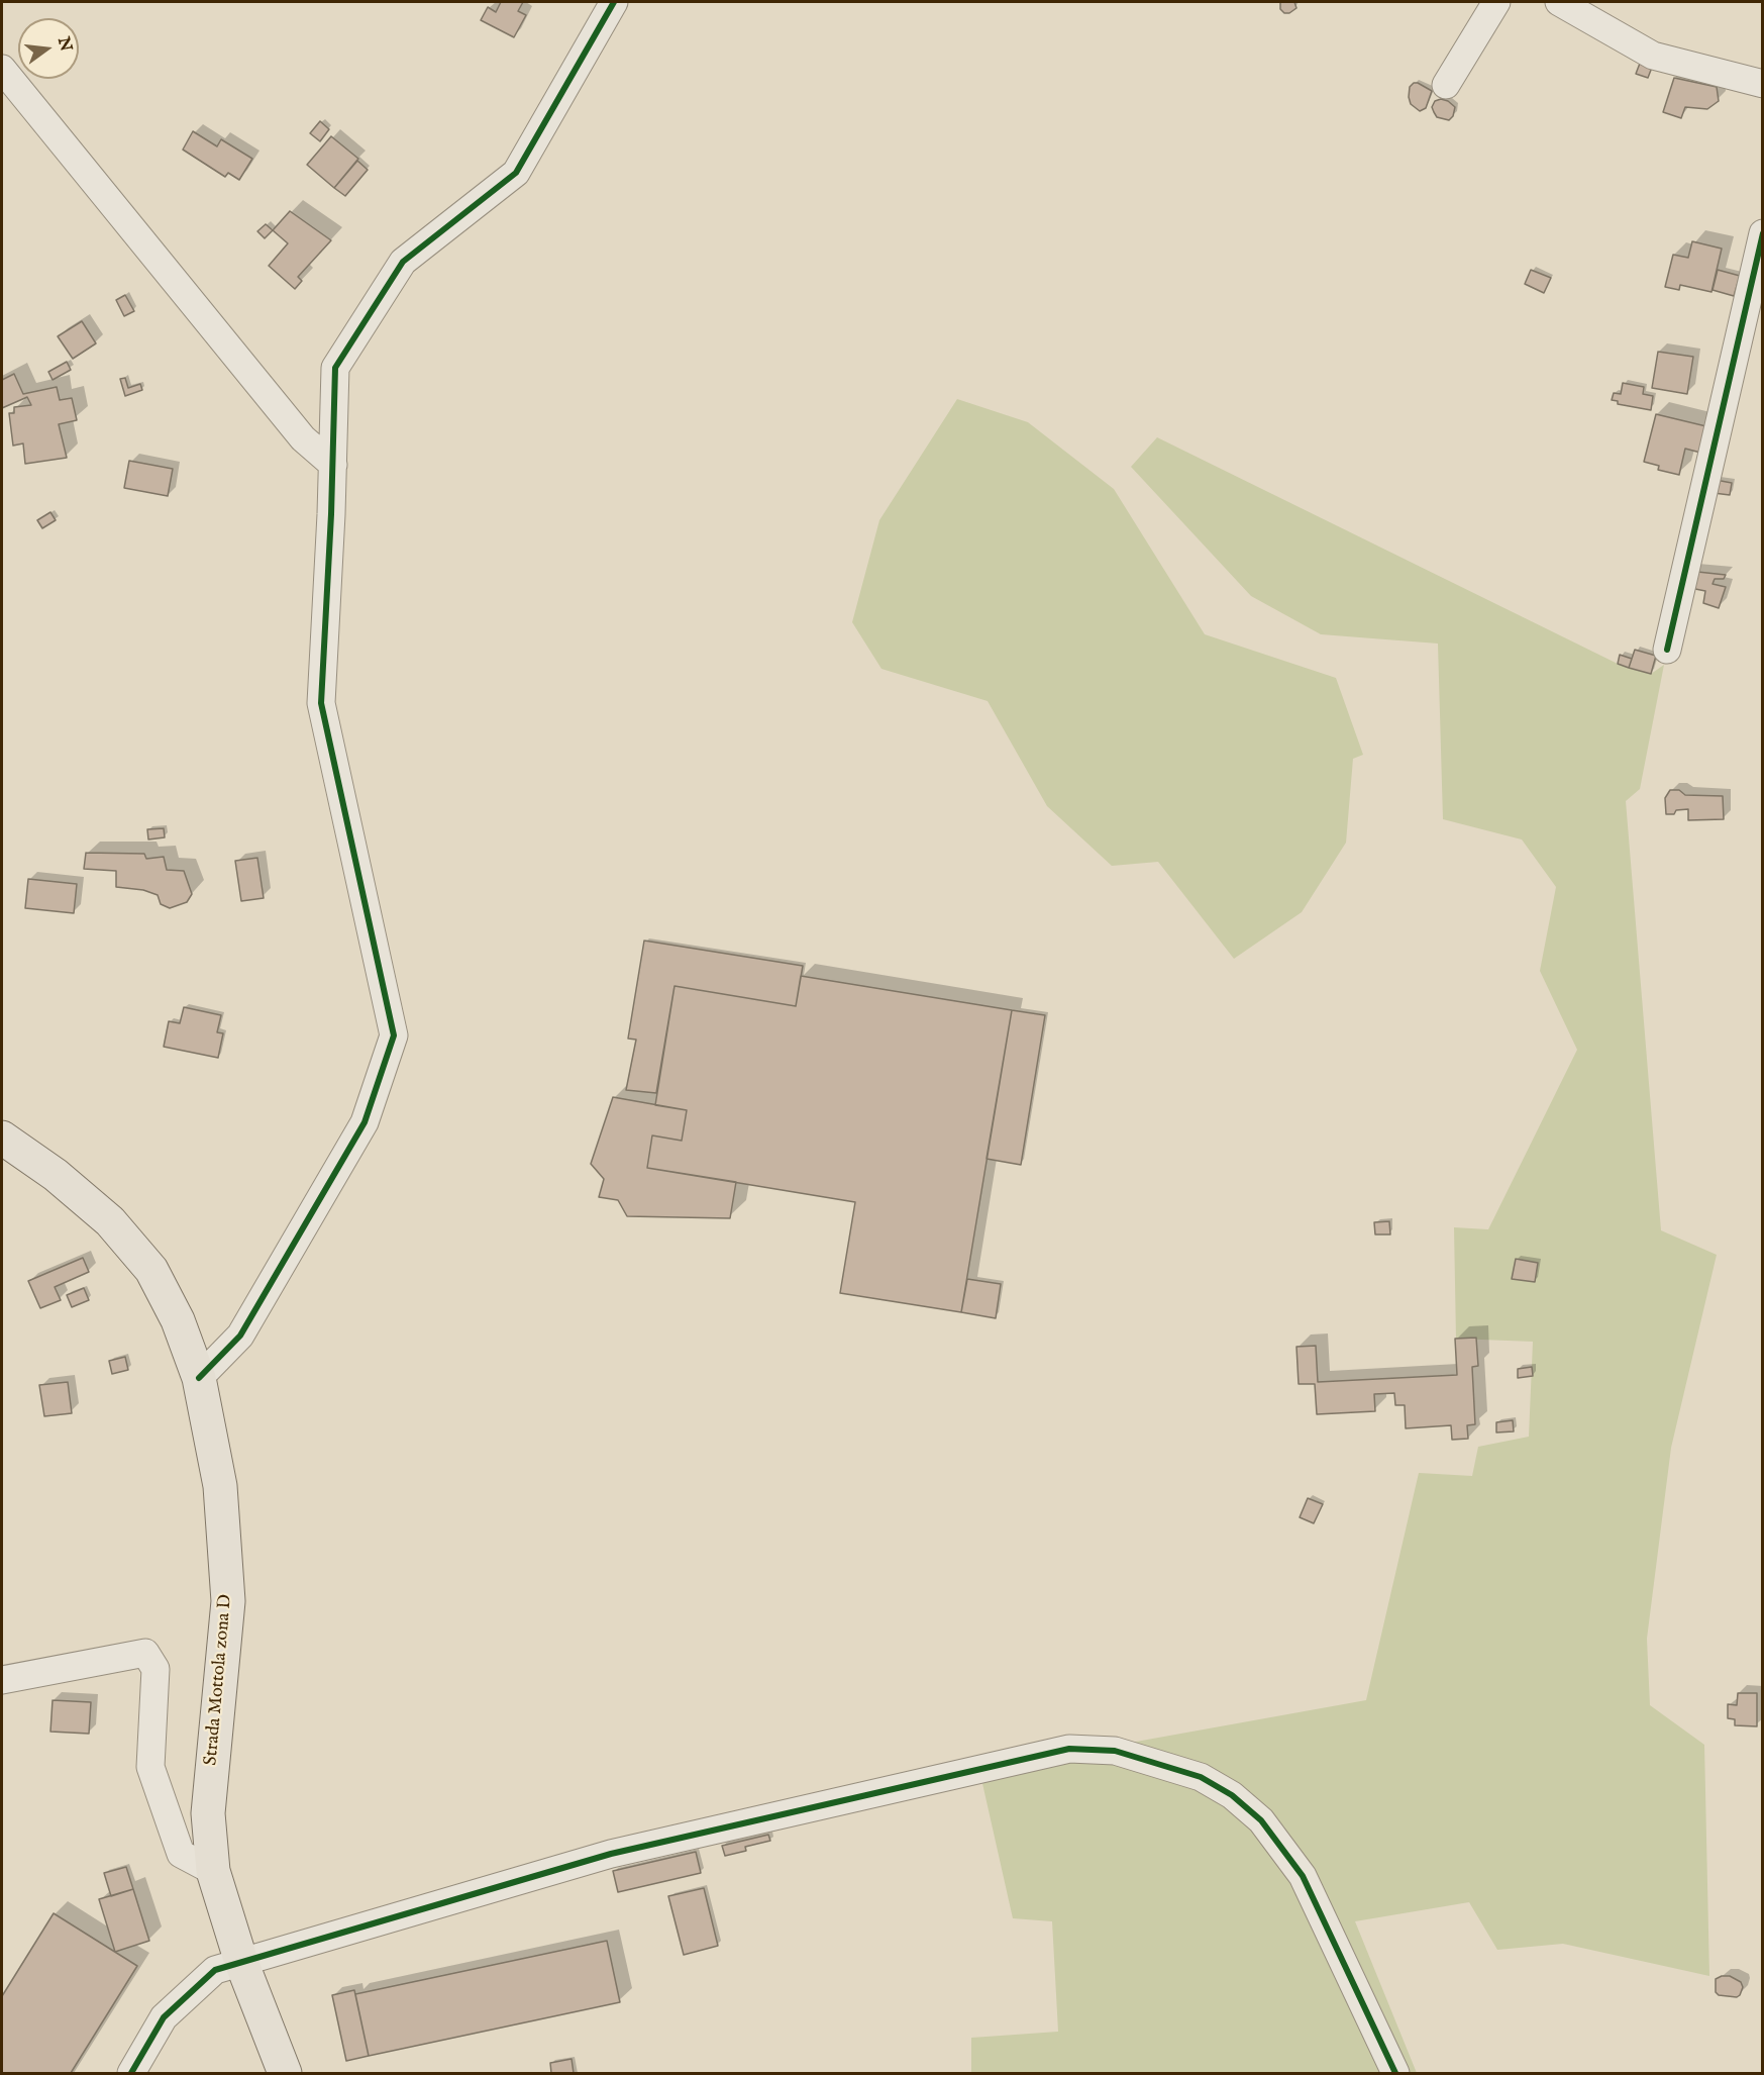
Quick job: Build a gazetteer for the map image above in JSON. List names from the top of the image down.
{
  "streets": {
    "main road": ["Strada Mottola zona D"]
  },
  "north": "right"
}
